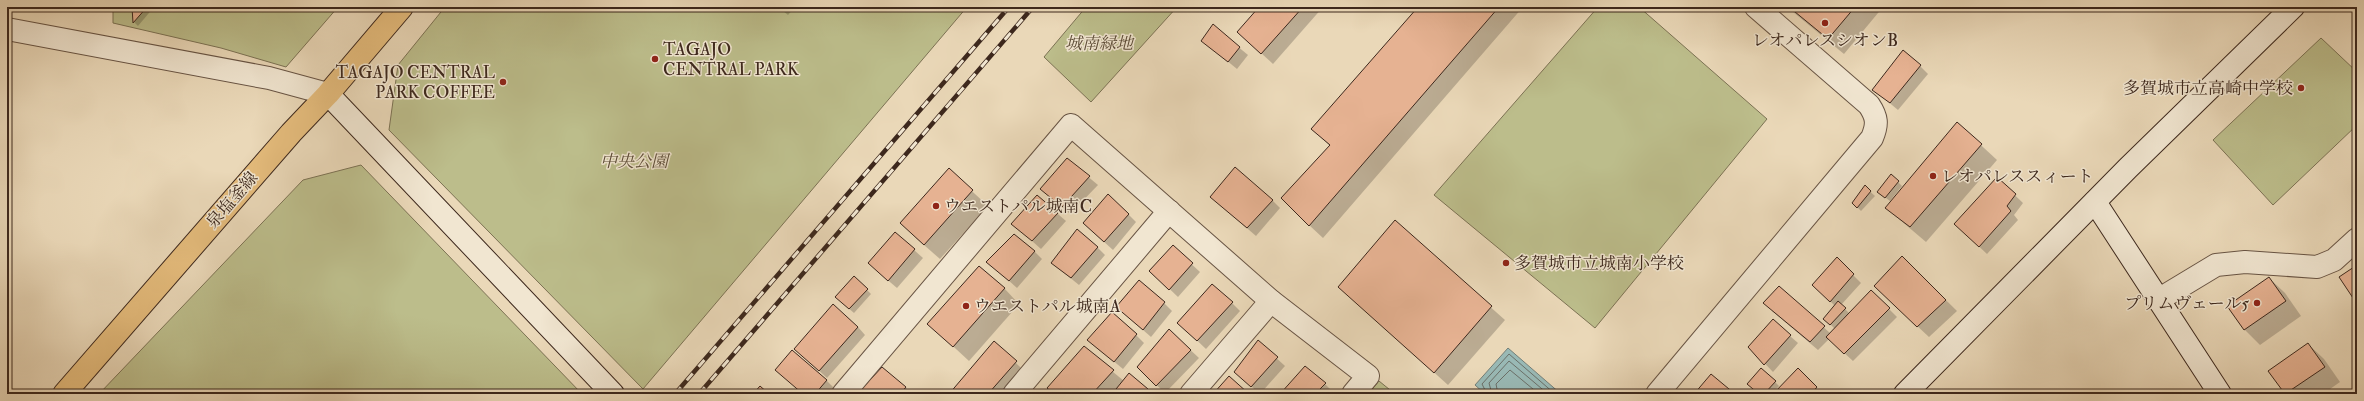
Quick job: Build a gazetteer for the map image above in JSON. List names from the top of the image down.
{
  "streets": {
    "main road": ["泉塩釜線"]
  },
  "parks": ["城南緑地", "中央公園"],
  "places": [
    "レオパレスシオンB",
    "TAGAJO CENTRAL PARK",
    "TAGAJO CENTRAL PARK COFFEE",
    "多賀城市立高崎中学校",
    "レオパレススィート",
    "ウエストパル城南C",
    "多賀城市立城南小学校",
    "プリムヴェール5",
    "ウエストパル城南A"
  ]
}
